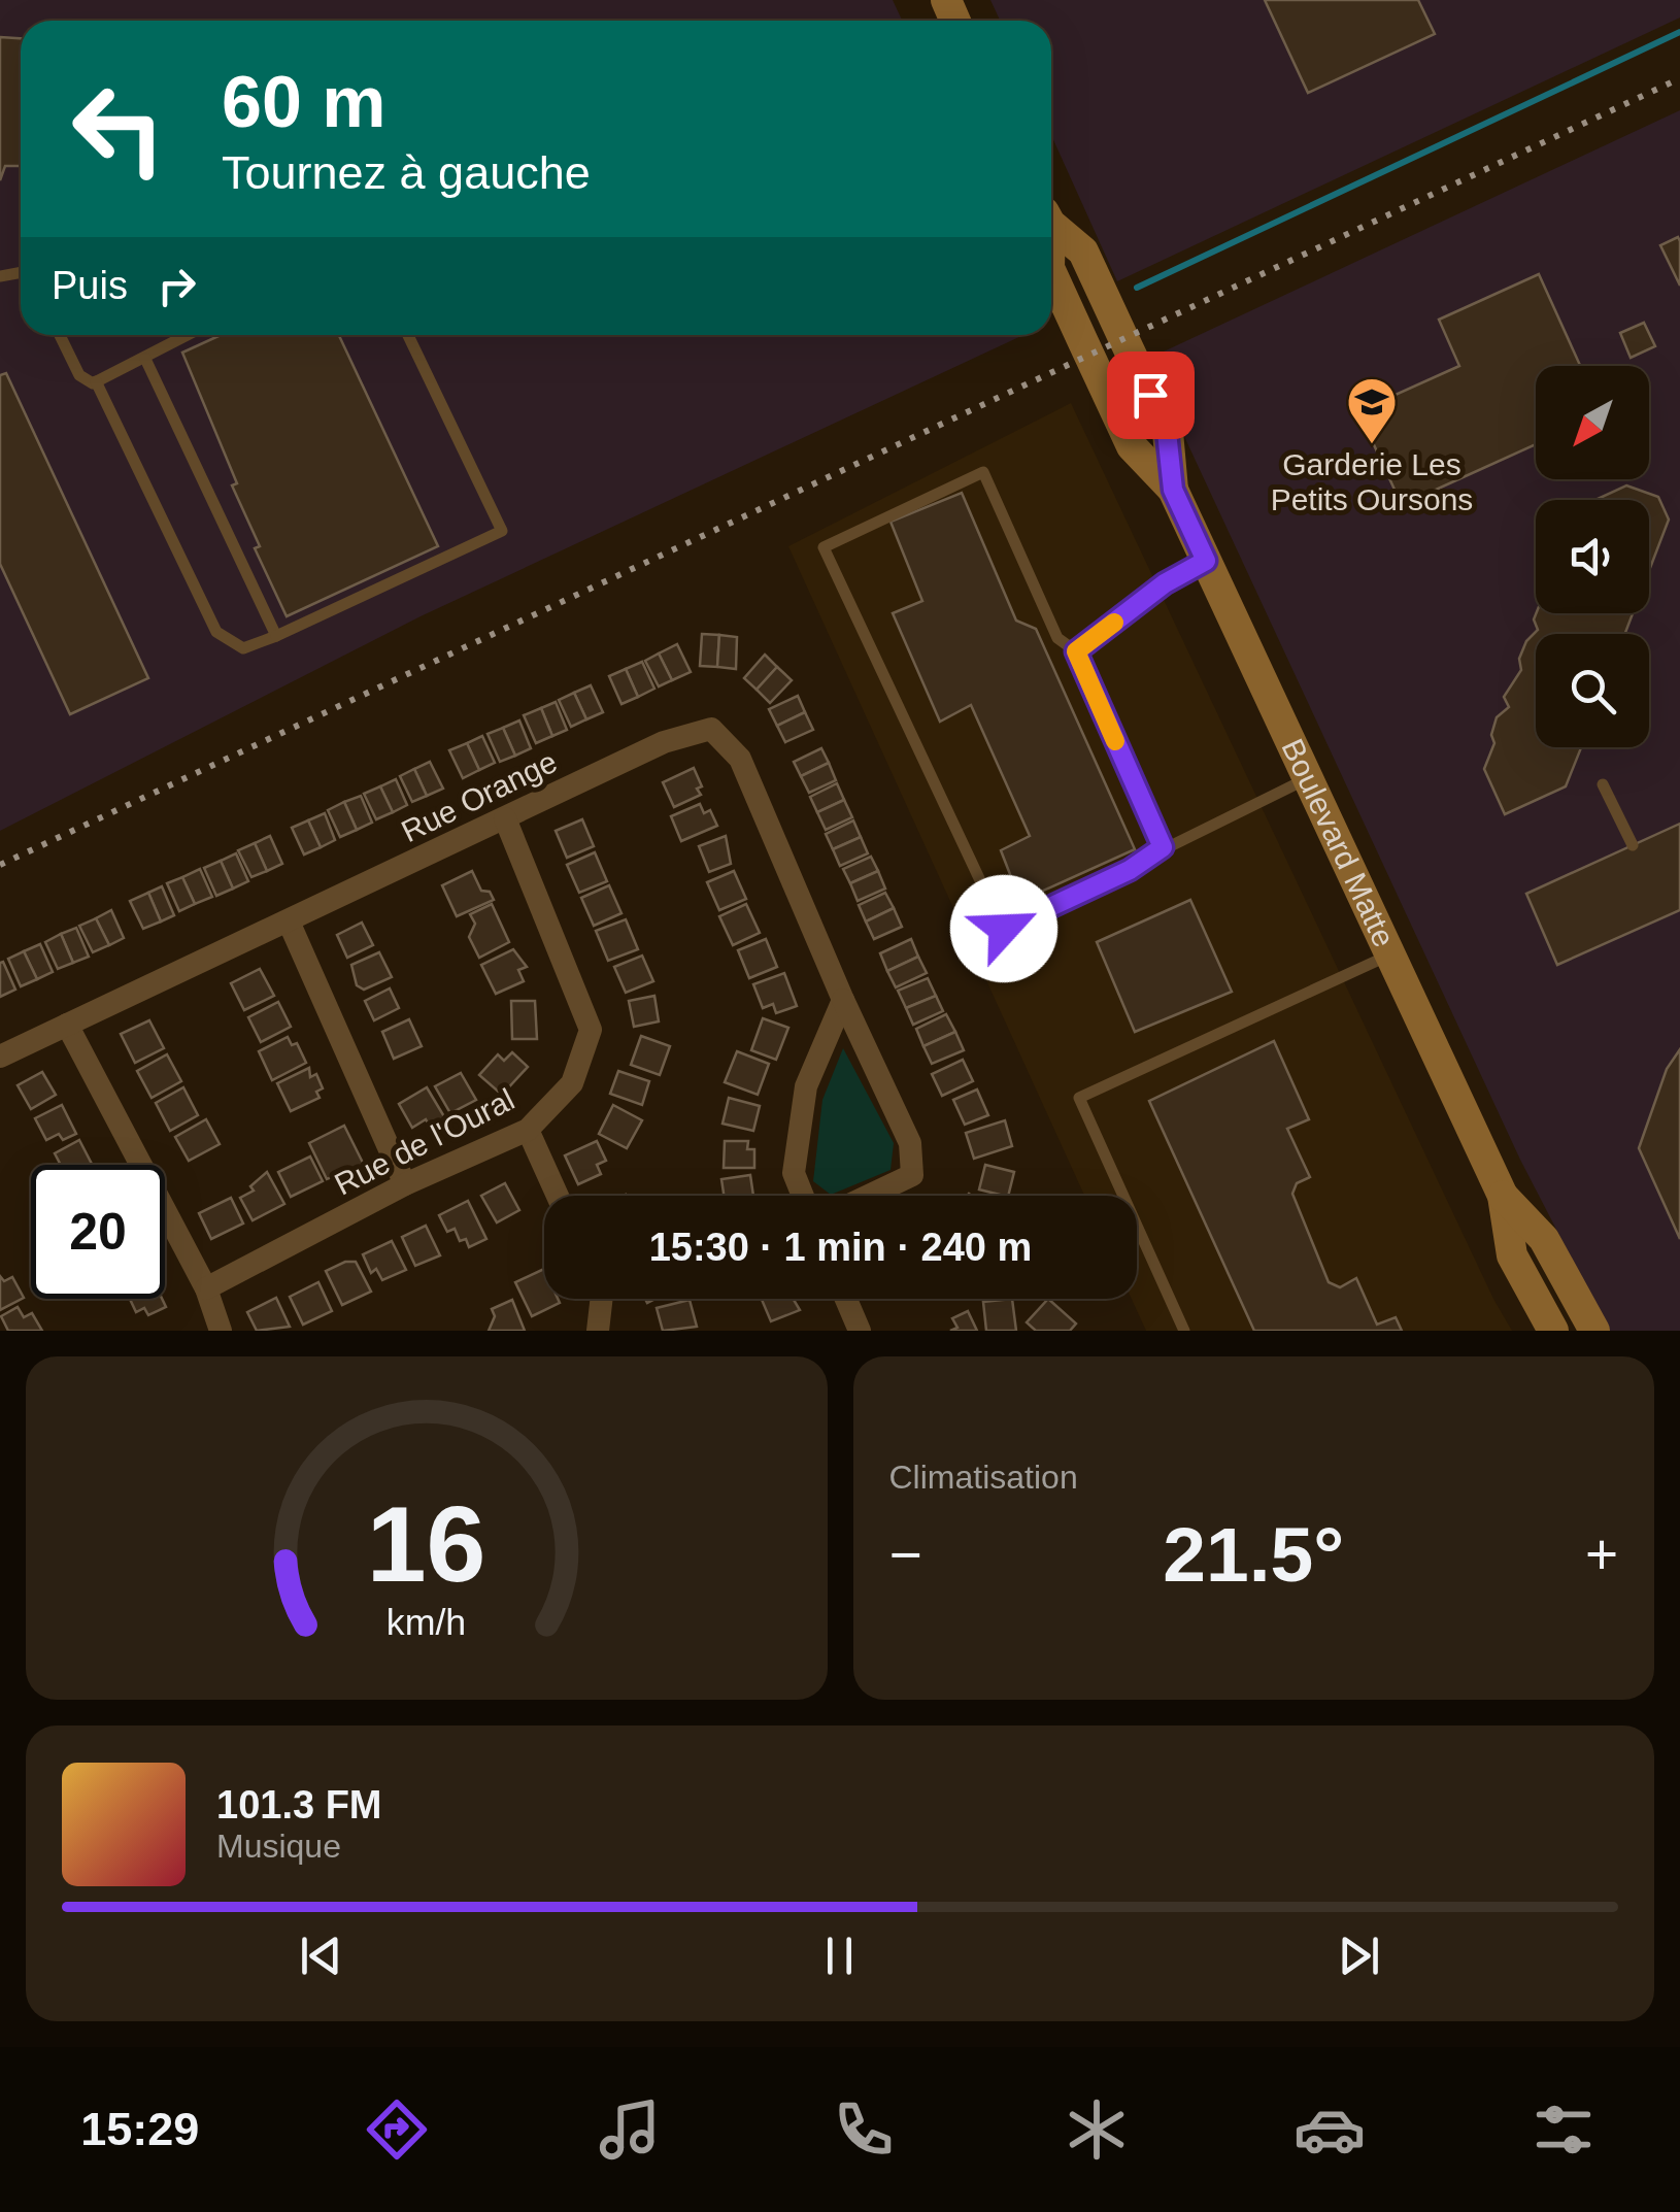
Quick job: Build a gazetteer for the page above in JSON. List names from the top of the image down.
{
  "streets": {
    "main road": ["Boulevard Matte"],
    "street": ["Rue Orange", "Rue de l'Oural"]
  },
  "crossings": [
    ["Rue Orange", "Rue de l'Oural"]
  ],
  "places": {
    "school or university": ["Garderie Les Petits Oursons"]
  },
  "north": "bottom left",
  "page": {
    "turn": ["60 m", "Tournez à gauche"],
    "then": "Puis",
    "limit": "20",
    "trip": "15:30 · 1 min · 240 m",
    "tile": "Climatisation",
    "heat": ["−", "21.5°", "+"],
    "song": ["101.3 FM", "Musique"],
    "tabs": "15:29",
    "gauge": ["16", "km/h"]
  }
}
